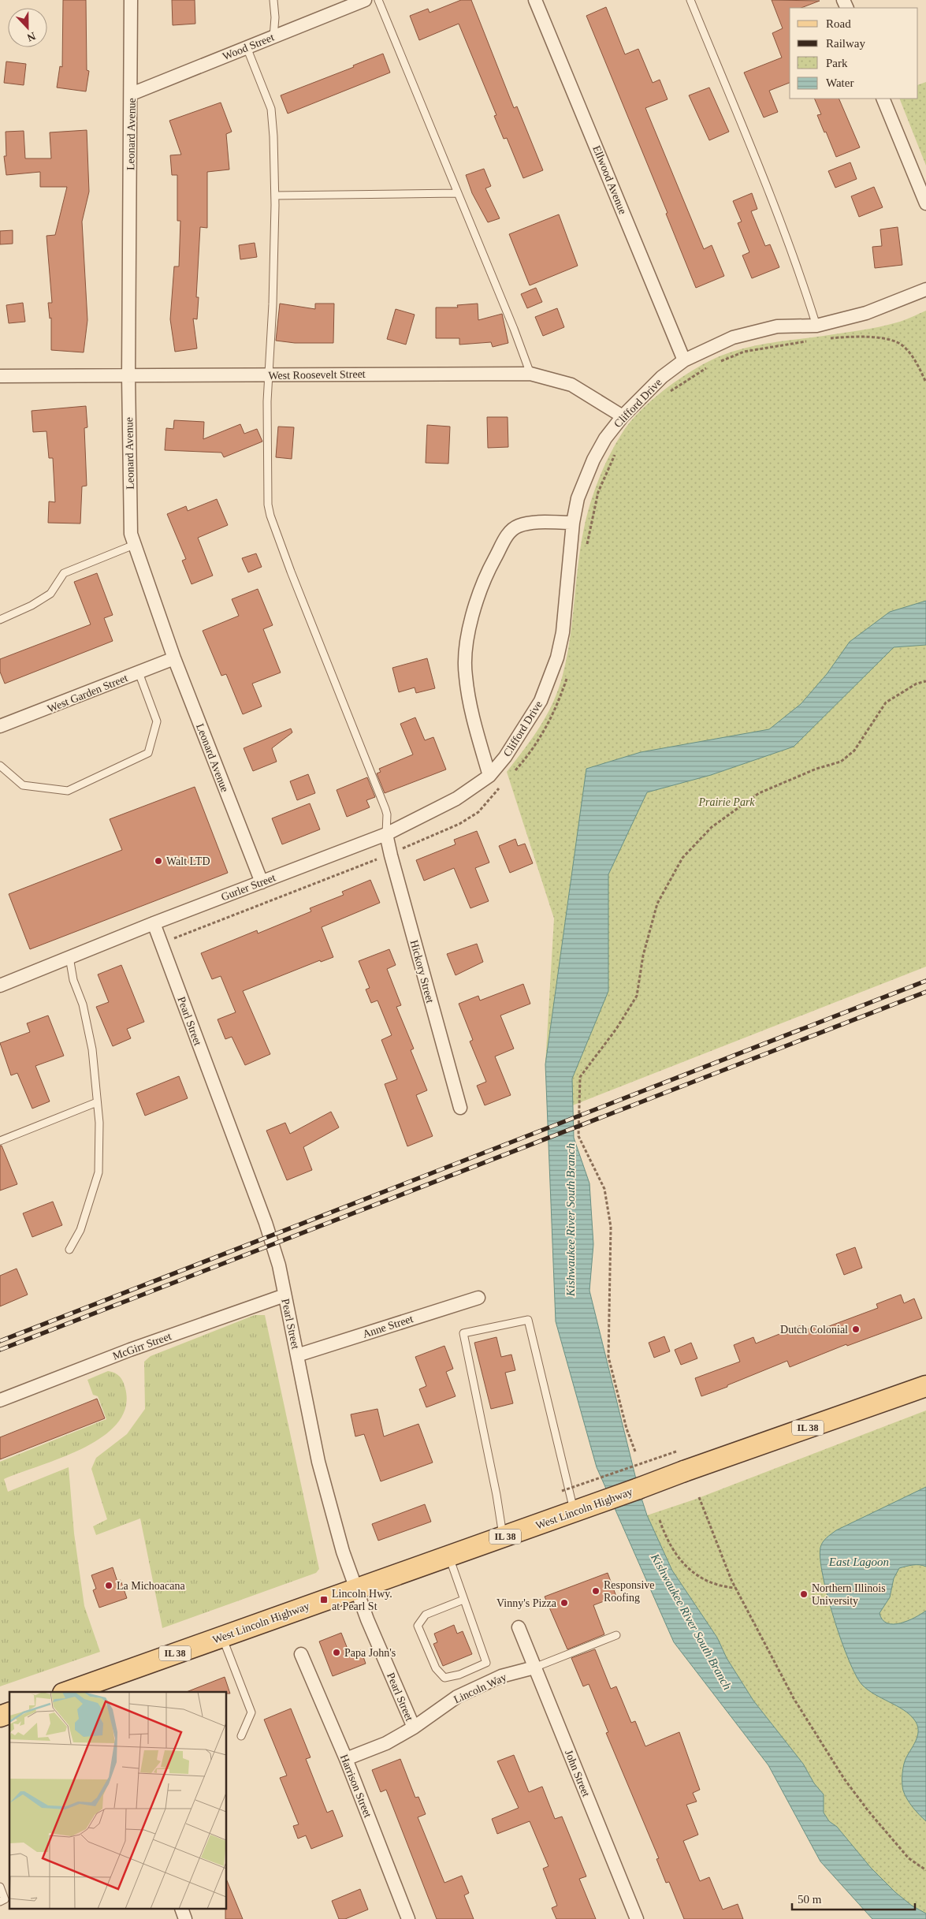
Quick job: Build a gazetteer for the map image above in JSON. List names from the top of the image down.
{
  "streets": {
    "main road": ["IL 38", "West Lincoln Highway"],
    "street": [
      "Wood Street",
      "Leonard Avenue",
      "Ellwood Avenue",
      "West Roosevelt Street",
      "Clifford Drive",
      "West Garden Street",
      "Gurler Street",
      "Hickory Street",
      "Pearl Street",
      "Anne Street",
      "McGirr Street",
      "Lincoln Way",
      "John Street",
      "Harrison Street"
    ]
  },
  "crossings": [
    ["Wood Street", "Leonard Avenue"],
    ["Leonard Avenue", "West Roosevelt Street"],
    ["Leonard Avenue", "West Garden Street"],
    ["Leonard Avenue", "Gurler Street"],
    ["Ellwood Avenue", "Clifford Drive"],
    ["West Roosevelt Street", "Clifford Drive"],
    ["Clifford Drive", "Gurler Street"],
    ["Gurler Street", "Hickory Street"],
    ["Gurler Street", "Pearl Street"],
    ["Pearl Street", "Anne Street"],
    ["Pearl Street", "McGirr Street"],
    ["Pearl Street", "West Lincoln Highway"],
    ["Pearl Street", "Lincoln Way"],
    ["Lincoln Way", "John Street"],
    ["Lincoln Way", "Harrison Street"]
  ],
  "water": ["Kishwaukee River South Branch", "East Lagoon"],
  "parks": ["Prairie Park"],
  "places": {
    "other": [
      "Walt LTD",
      "Dutch Colonial",
      "La Michoacana",
      "Responsive Roofing",
      "Northern Illinois University",
      "Vinny's Pizza",
      "Papa John's"
    ],
    "transit": ["Lincoln Hwy. at Pearl St"]
  },
  "legend": [
    "Road",
    "Railway",
    "Park",
    "Water"
  ],
  "scale_bar": "50 m",
  "north": "bottom"
}
